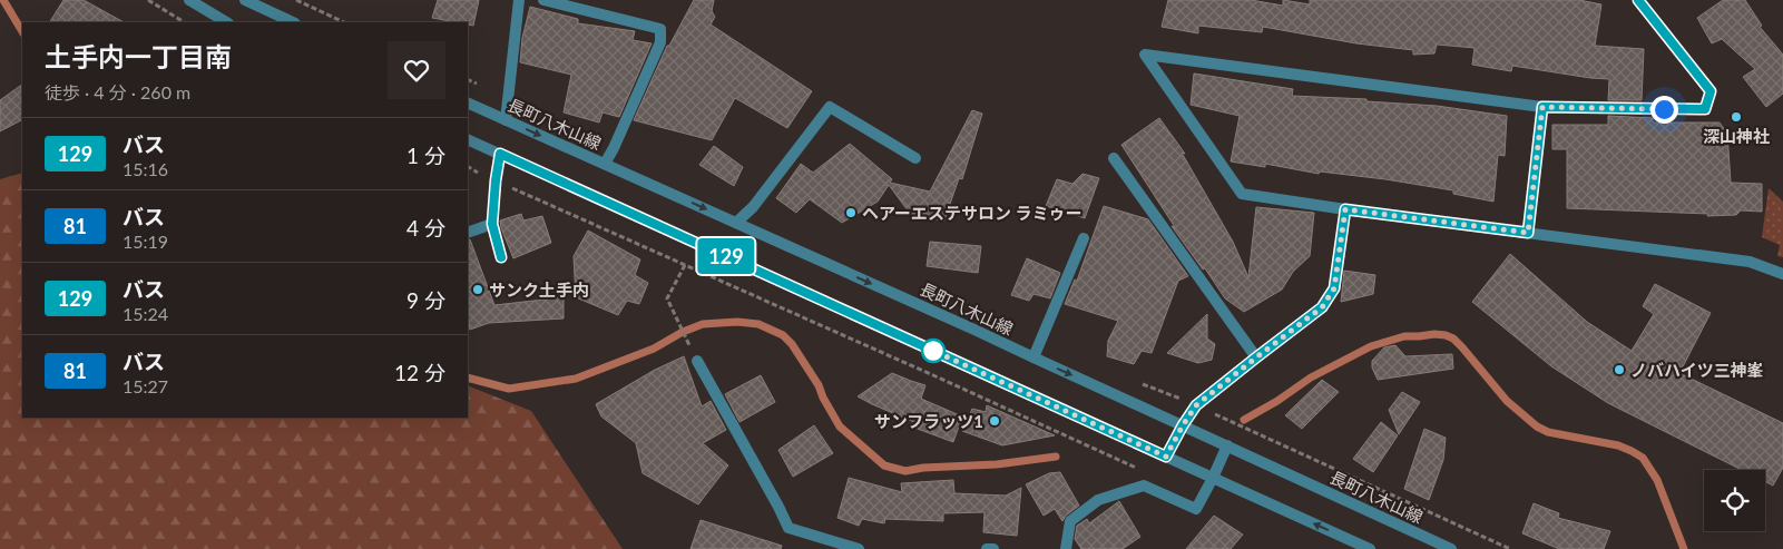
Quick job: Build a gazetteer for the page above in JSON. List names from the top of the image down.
{
  "streets": {
    "street": ["長町八木山線"]
  },
  "places": [
    "深山神社",
    "ヘアーエステサロン ラミゥー",
    "サンク土手内",
    "ノバハイツ三神峯",
    "サンフラッツ1"
  ],
  "lines": ["bus line 129"],
  "page": {
    "on_map": "129",
    "heading": ["土手内一丁目南", "徒歩 · 4 分 · 260 m"],
    "list": [
      {
        "mark": "129",
        "name": "バス",
        "note": "15:16",
        "value": "1 分"
      },
      {
        "mark": "81",
        "name": "バス",
        "note": "15:19",
        "value": "4 分"
      },
      {
        "mark": "129",
        "name": "バス",
        "note": "15:24",
        "value": "9 分"
      },
      {
        "mark": "81",
        "name": "バス",
        "note": "15:27",
        "value": "12 分"
      }
    ]
  }
}
